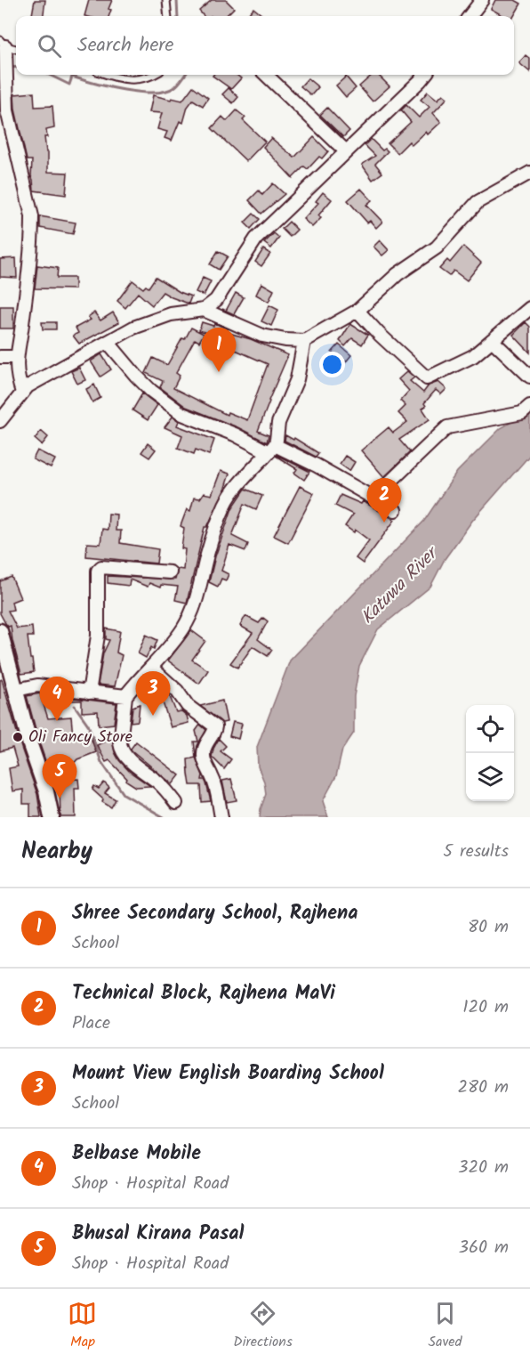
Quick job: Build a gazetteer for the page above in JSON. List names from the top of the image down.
{
  "water": ["Katuwa River"],
  "places": ["Oli Fancy Store"],
  "page": {
    "search": "Search here",
    "pins": [
      "1",
      "2",
      "3",
      "4",
      "5"
    ],
    "heading": ["Nearby", "5 results"],
    "list": [
      {
        "mark": "1",
        "name": "Shree Secondary School, Rajhena",
        "note": "School",
        "value": "80 m"
      },
      {
        "mark": "2",
        "name": "Technical Block, Rajhena MaVi",
        "note": "Place",
        "value": "120 m"
      },
      {
        "mark": "3",
        "name": "Mount View English Boarding School",
        "note": "School",
        "value": "280 m"
      },
      {
        "mark": "4",
        "name": "Belbase Mobile",
        "note": "Shop · Hospital Road",
        "value": "320 m"
      },
      {
        "mark": "5",
        "name": "Bhusal Kirana Pasal",
        "note": "Shop · Hospital Road",
        "value": "360 m"
      }
    ],
    "nav": ["Map", "Directions", "Saved"]
  }
}
